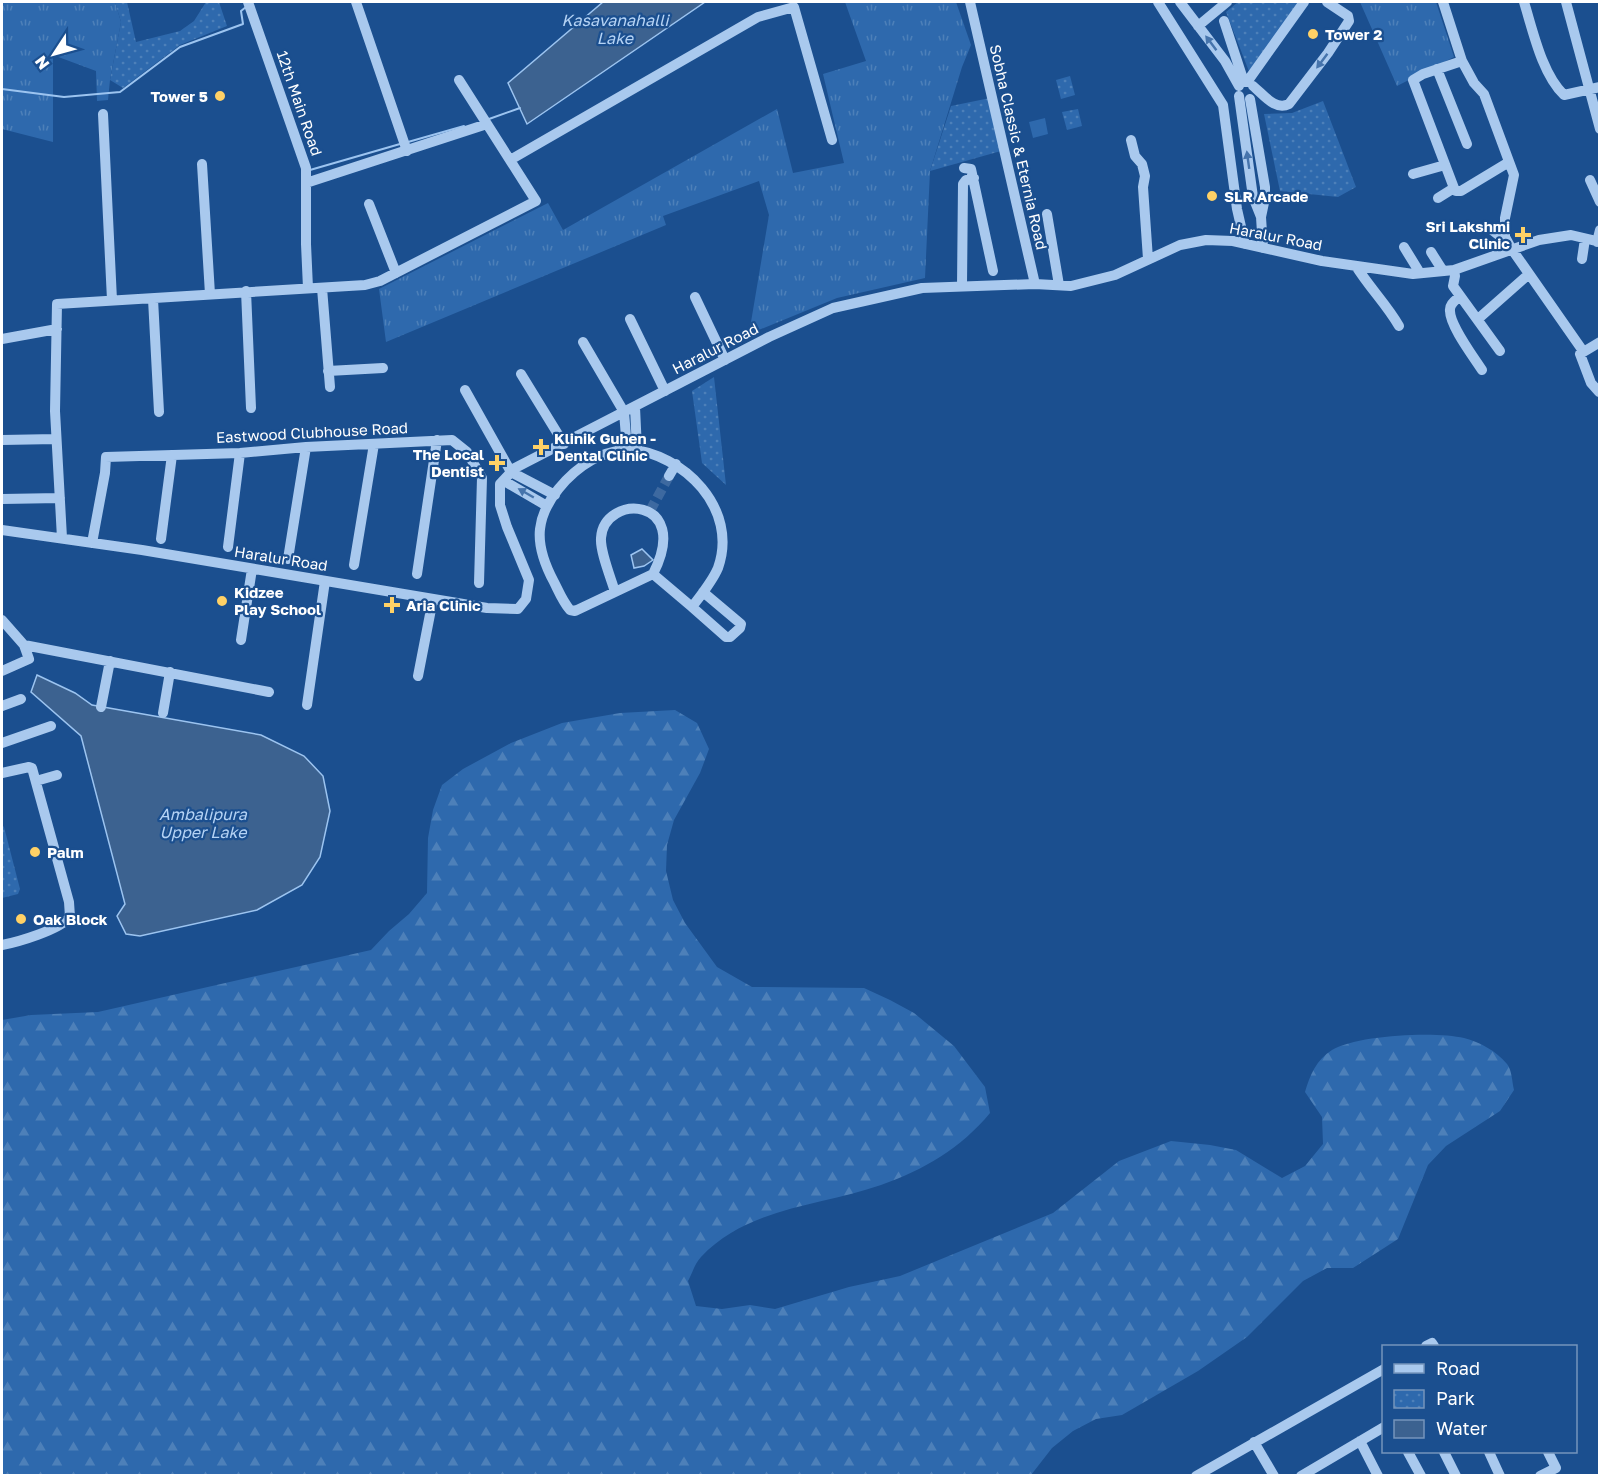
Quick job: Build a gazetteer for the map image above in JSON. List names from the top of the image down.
{
  "streets": {
    "street": [
      "12th Main Road",
      "Sobha Classic & Eternia Road",
      "Haralur Road",
      "Eastwood Clubhouse Road"
    ]
  },
  "crossings": [
    ["Sobha Classic & Eternia Road", "Haralur Road"],
    ["Haralur Road", "Eastwood Clubhouse Road"]
  ],
  "water": ["Kasavanahalli Lake", "Ambalipura Upper Lake"],
  "places": {
    "other": [
      "Tower 2",
      "Tower 5",
      "SLR Arcade",
      "Kidzee Play School",
      "Palm",
      "Oak Block"
    ],
    "health": [
      "Sri Lakshmi Clinic",
      "Klinik Guhen - Dental Clinic",
      "The Local Dentist",
      "Aria Clinic"
    ]
  },
  "legend": ["Road", "Park", "Water"],
  "north": "bottom left"
}
